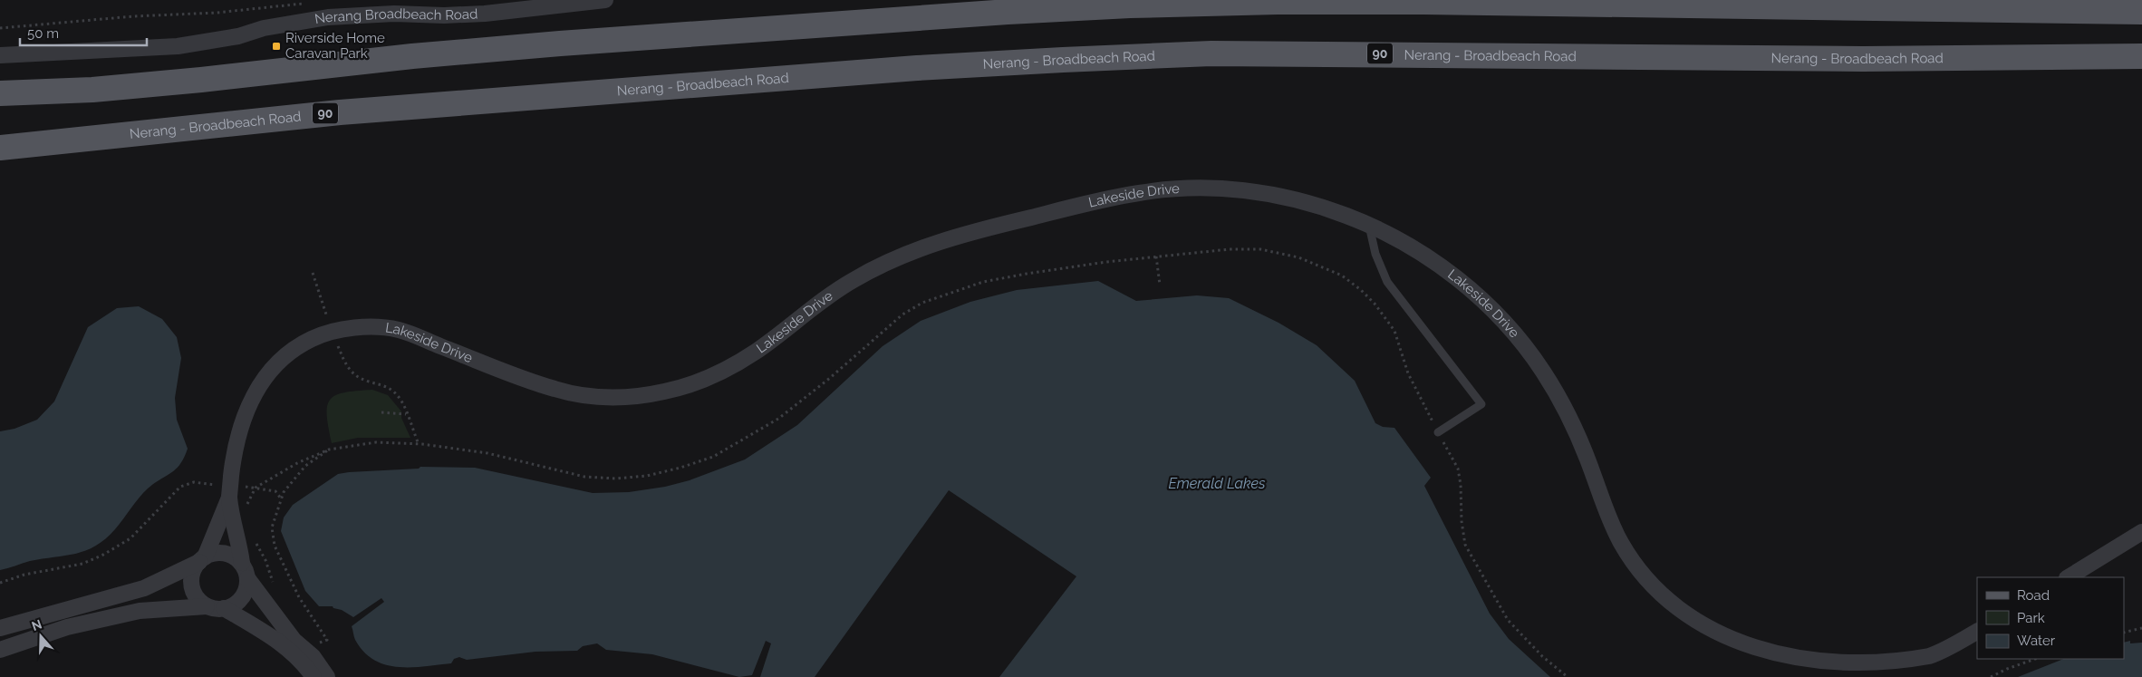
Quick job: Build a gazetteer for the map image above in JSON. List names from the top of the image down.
{
  "streets": {
    "main road": ["90", "Nerang - Broadbeach Road"],
    "street": ["Nerang Broadbeach Road", "Lakeside Drive"]
  },
  "water": ["Emerald Lakes"],
  "places": {
    "transit": ["Riverside Home Caravan Park"]
  },
  "legend": ["Road", "Park", "Water"],
  "scale_bar": "50 m",
  "north": "top"
}
